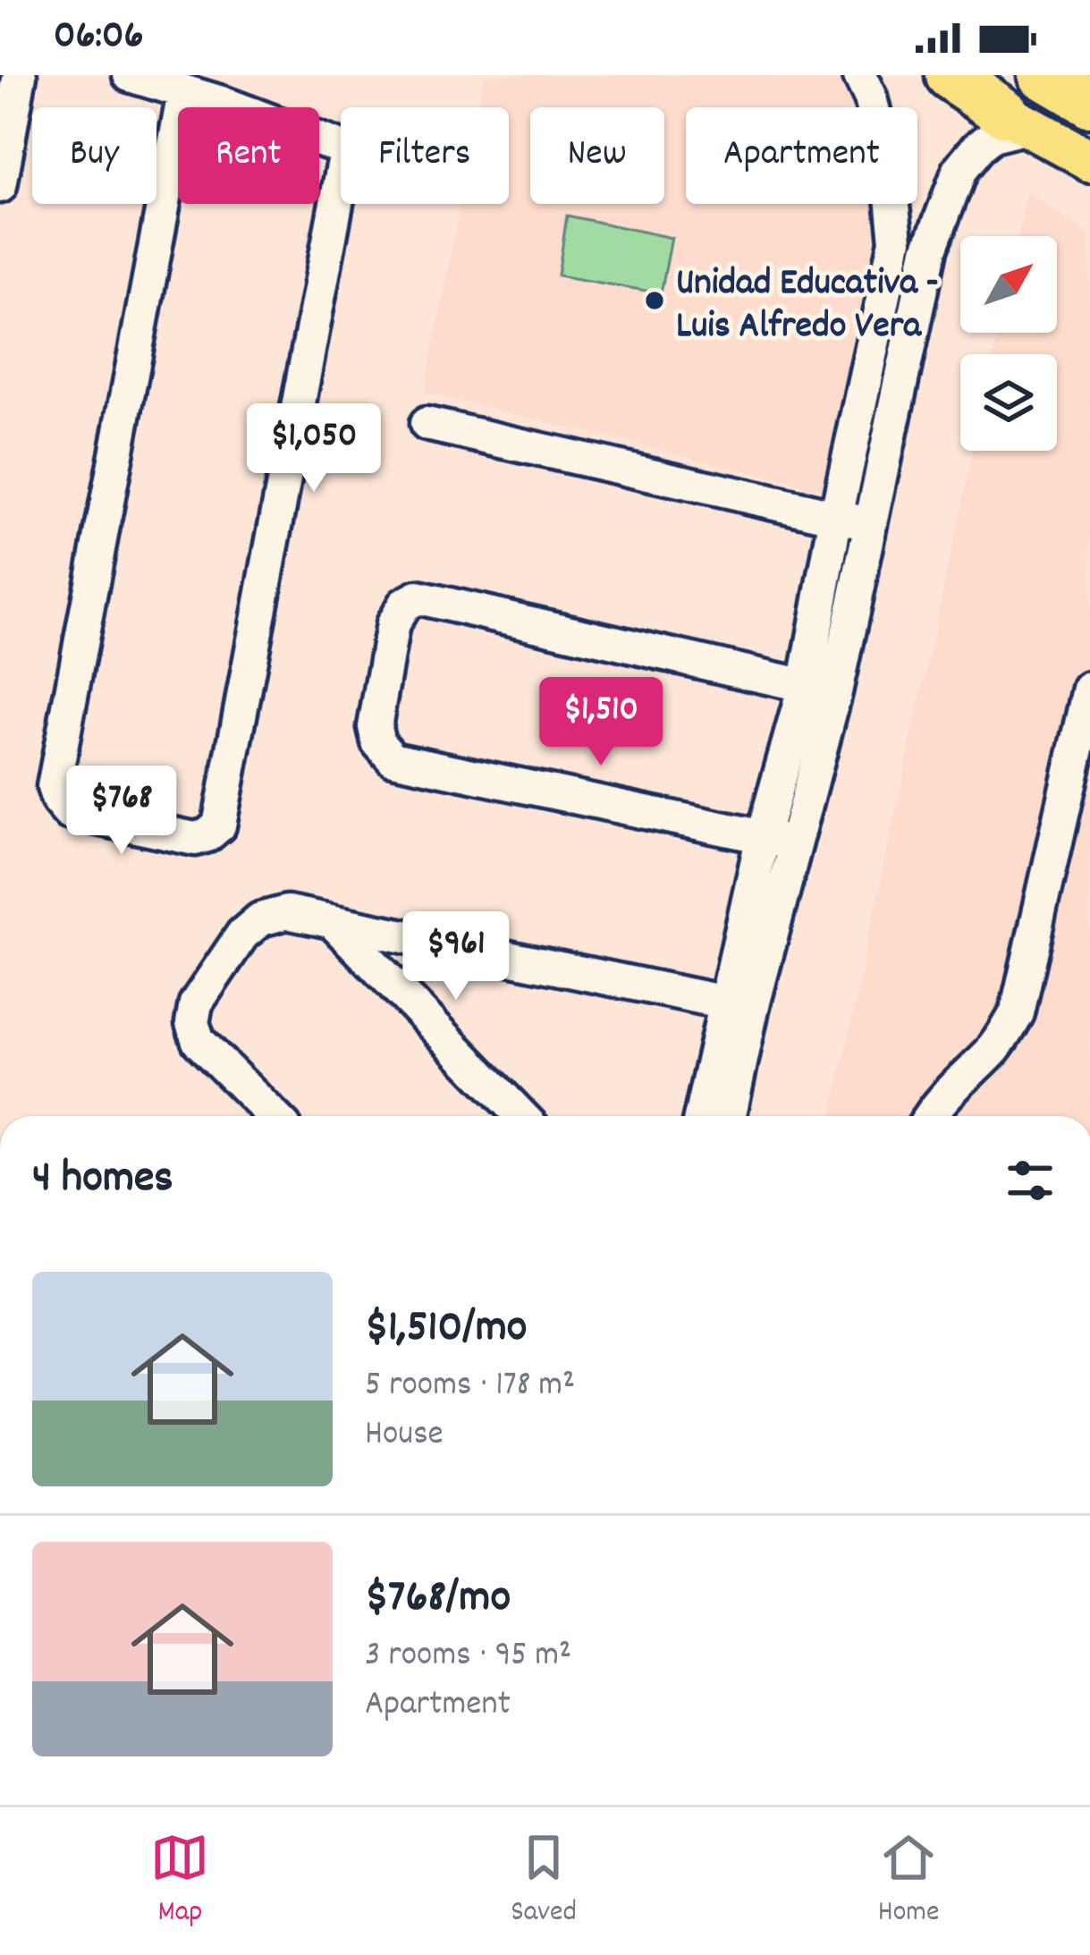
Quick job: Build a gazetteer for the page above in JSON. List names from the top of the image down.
{
  "places": ["Unidad Educativa - Luis Alfredo Vera"],
  "north": "top right",
  "page": {
    "status": "06:06",
    "chip": [
      "Buy",
      "Rent",
      "Filters",
      "New",
      "Apartment"
    ],
    "price": [
      "$1,050",
      "$1,510",
      "$768",
      "$961"
    ],
    "heading": "4 homes",
    "list": [
      {
        "name": "$1,510/mo",
        "note": "5 rooms · 178 m² · House"
      },
      {
        "name": "$768/mo",
        "note": "3 rooms · 95 m² · Apartment"
      }
    ],
    "tabs": ["Map", "Saved", "Home"]
  }
}
